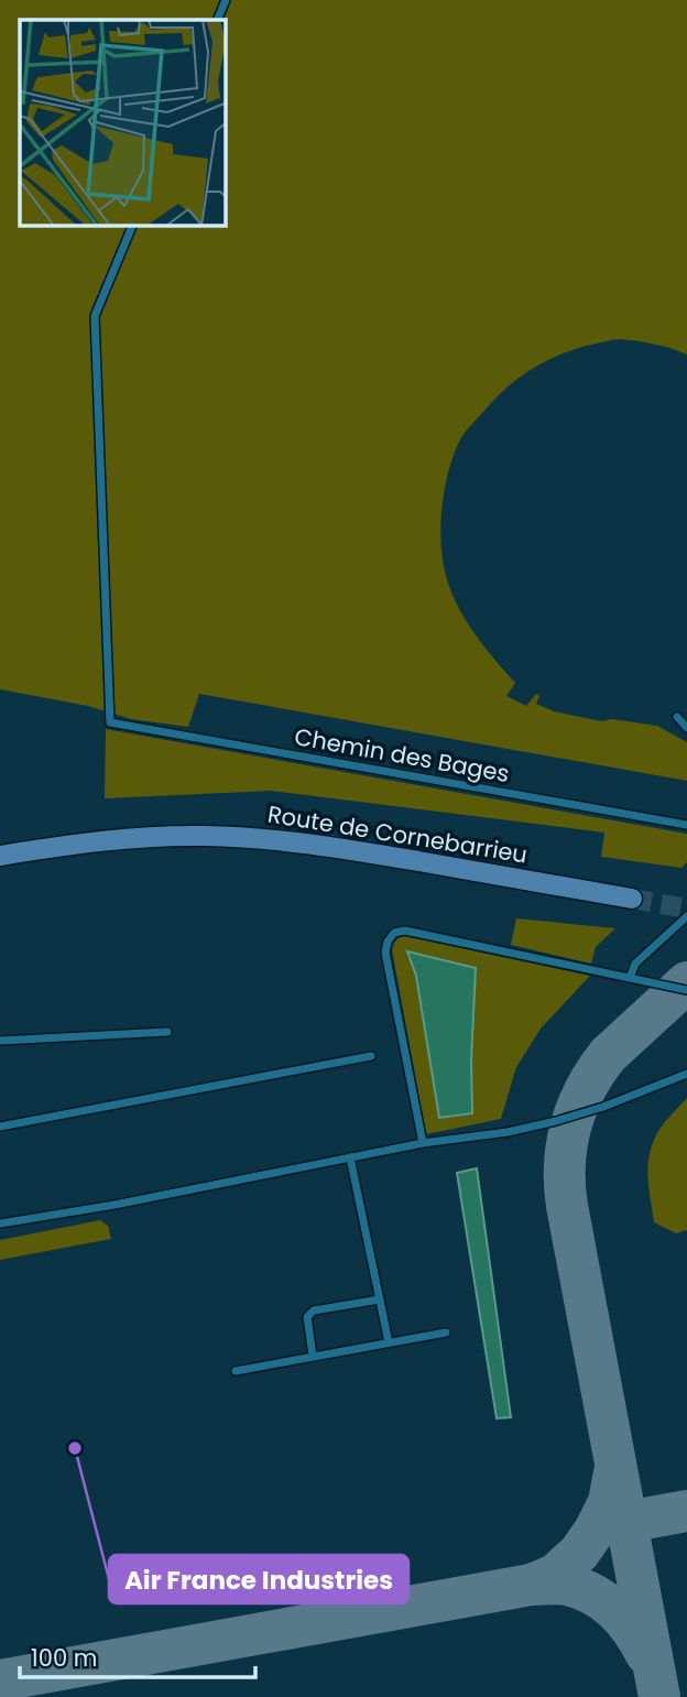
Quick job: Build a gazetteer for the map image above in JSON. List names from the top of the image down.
{
  "streets": {
    "main road": ["Route de Cornebarrieu"],
    "lane": ["Chemin des Bages"]
  },
  "places": ["Air France Industries"],
  "scale_bar": "100 m"
}
